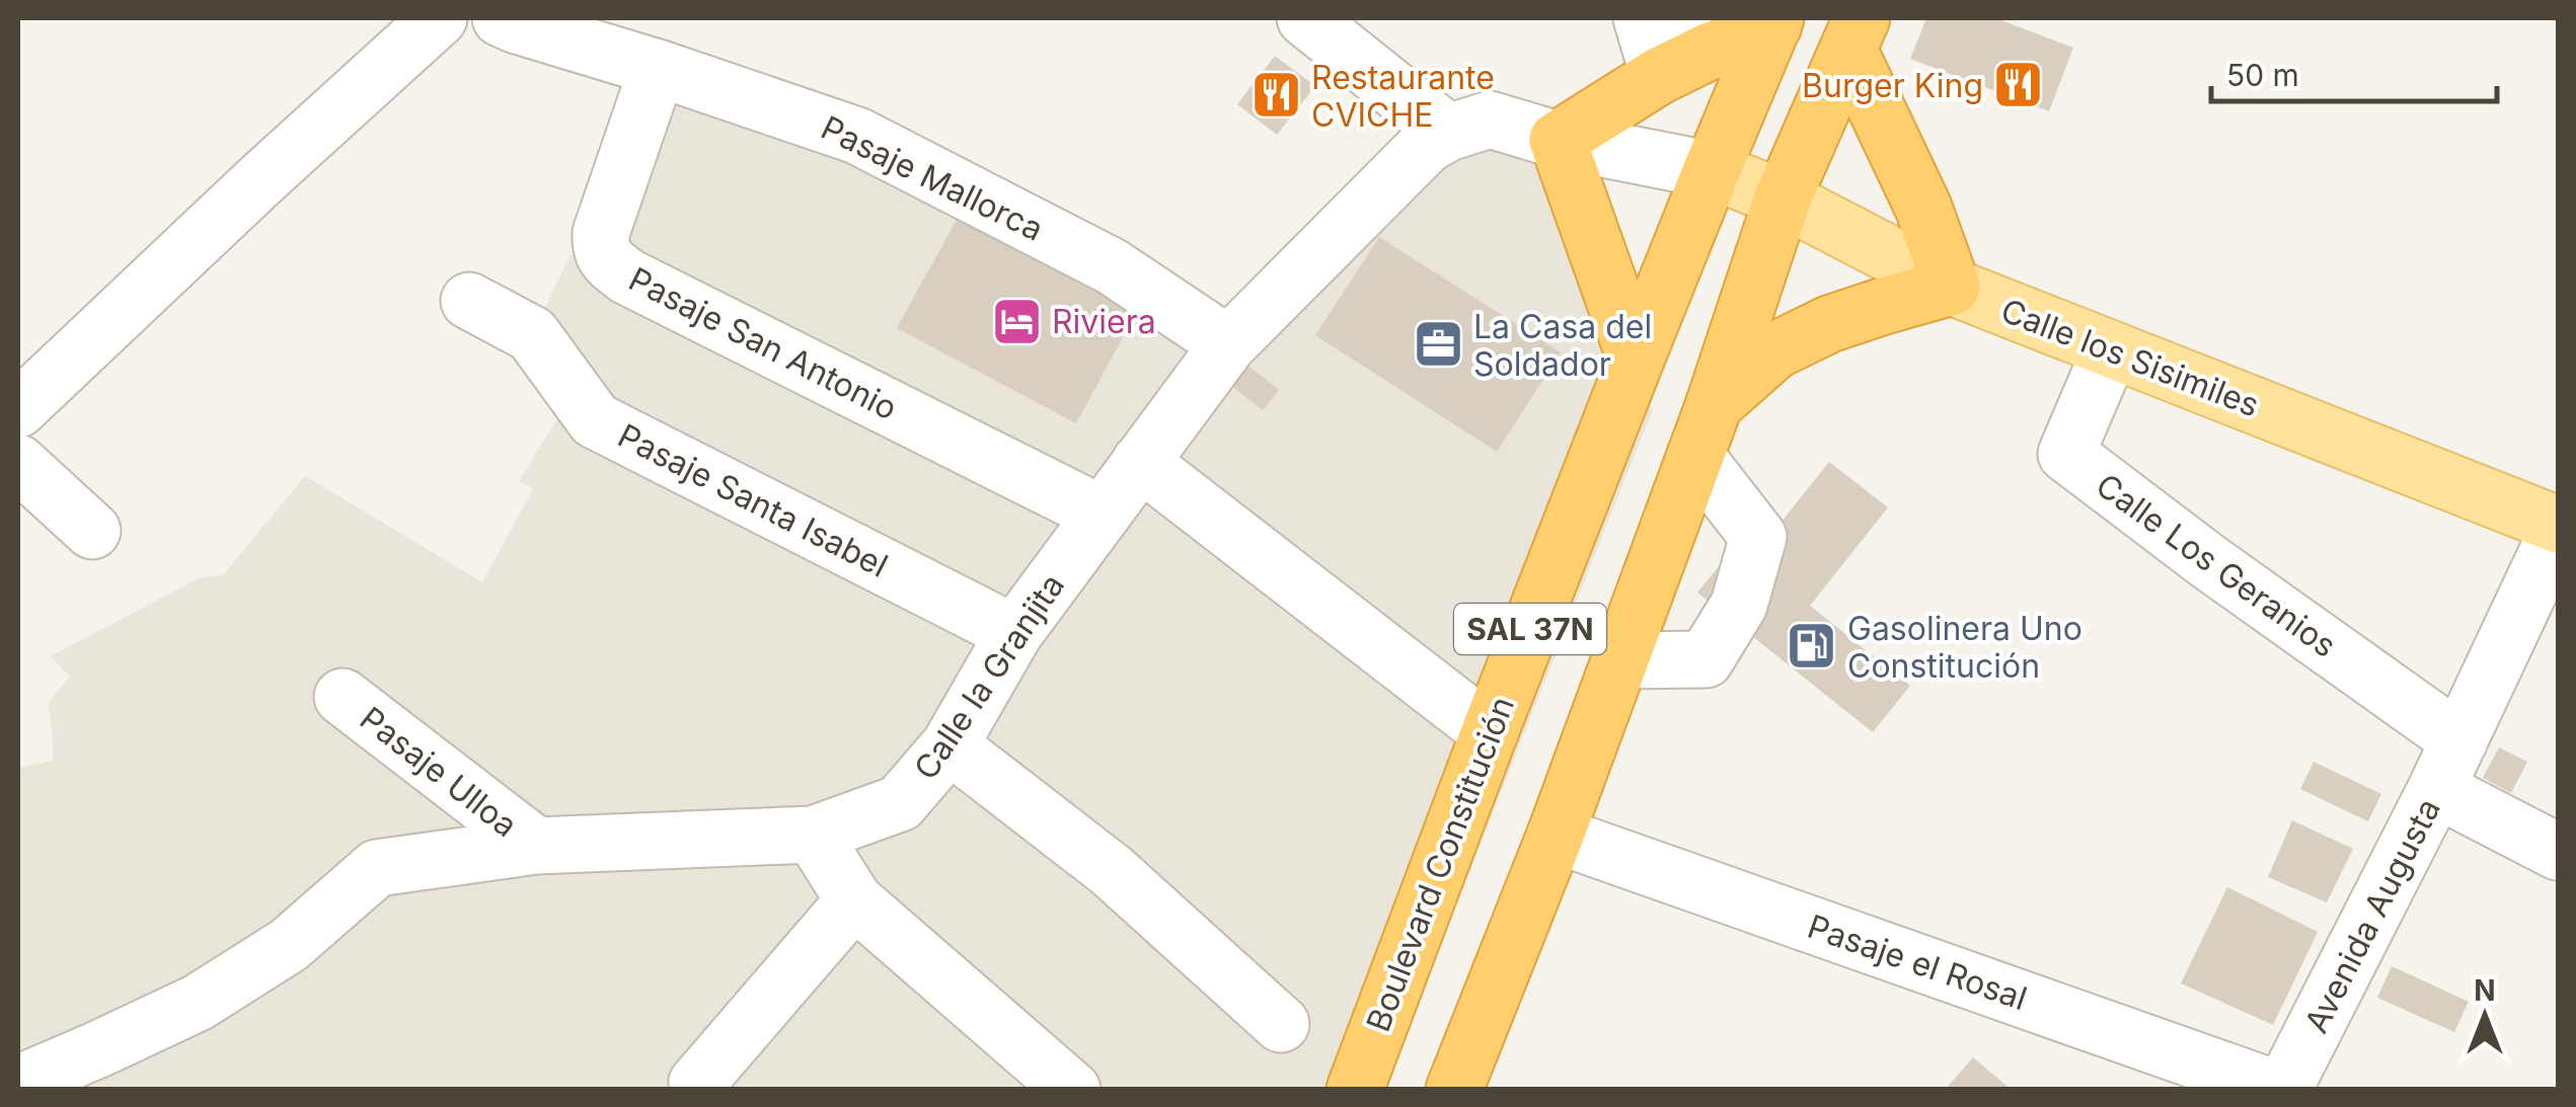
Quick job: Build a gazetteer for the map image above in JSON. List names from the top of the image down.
{
  "streets": {
    "highway": ["SAL 37N", "Boulevard Constitución"],
    "main road": ["Calle los Sisimiles"],
    "street": [
      "Pasaje Mallorca",
      "Pasaje San Antonio",
      "Pasaje Santa Isabel",
      "Calle Los Geranios",
      "Calle la Granjita",
      "Pasaje Ulloa",
      "Avenida Augusta",
      "Pasaje el Rosal"
    ]
  },
  "crossings": [
    ["Pasaje Mallorca", "Pasaje San Antonio"],
    ["Pasaje Mallorca", "Calle la Granjita"],
    ["Pasaje San Antonio", "Calle la Granjita"],
    ["Calle los Sisimiles", "Calle Los Geranios"],
    ["Calle los Sisimiles", "SAL 37N"],
    ["Calle los Sisimiles", "Calle la Granjita"],
    ["Calle los Sisimiles", "Boulevard Constitución"],
    ["Calle los Sisimiles", "Avenida Augusta"],
    ["Pasaje Santa Isabel", "Calle la Granjita"],
    ["Calle Los Geranios", "Avenida Augusta"],
    ["SAL 37N", "Pasaje el Rosal"],
    ["Calle la Granjita", "Pasaje Ulloa"],
    ["Calle la Granjita", "Boulevard Constitución"],
    ["Avenida Augusta", "Pasaje el Rosal"]
  ],
  "places": {
    "restaurant": ["Burger King", "Restaurante CVICHE"],
    "hotel": ["Riviera"],
    "office": ["La Casa del Soldador"],
    "fuel station": ["Gasolinera Uno Constitución"]
  },
  "scale_bar": "50 m",
  "north": "top"
}
